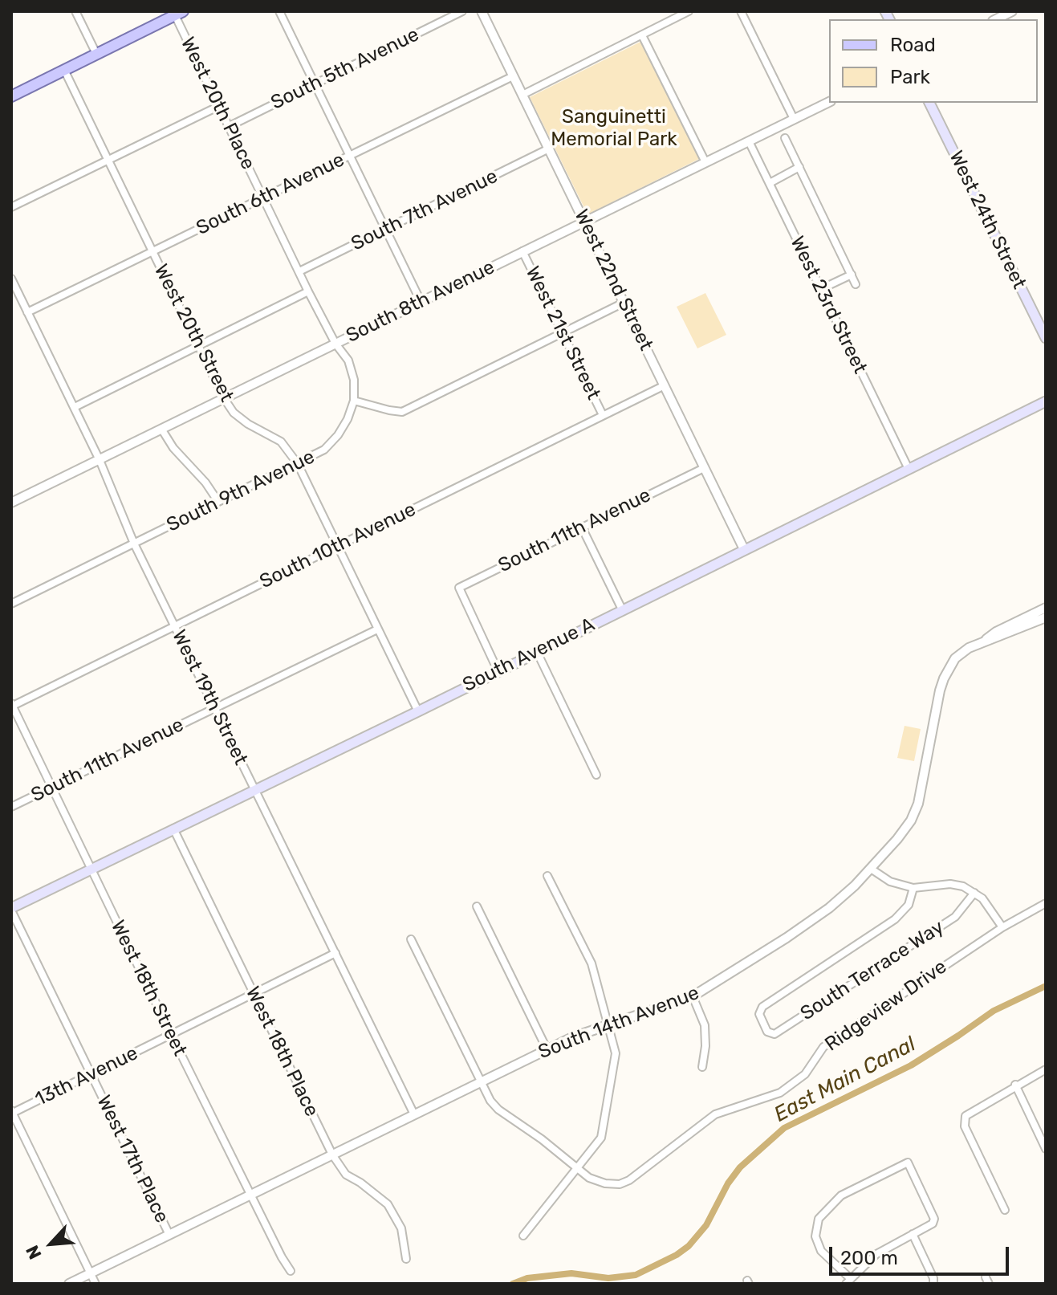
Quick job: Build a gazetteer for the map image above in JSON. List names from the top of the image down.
{
  "streets": {
    "main road": ["West 24th Street", "South Avenue A"],
    "street": [
      "South 5th Avenue",
      "West 20th Place",
      "South 6th Avenue",
      "South 7th Avenue",
      "West 22nd Street",
      "South 8th Avenue",
      "West 23rd Street",
      "West 20th Street",
      "West 21st Street",
      "South 9th Avenue",
      "South 11th Avenue",
      "South 10th Avenue",
      "West 19th Street",
      "South Terrace Way",
      "West 18th Street",
      "Ridgeview Drive",
      "South 14th Avenue",
      "West 18th Place",
      "13th Avenue",
      "West 17th Place"
    ]
  },
  "crossings": [
    ["South 5th Avenue", "West 20th Place"],
    ["West 20th Place", "South 6th Avenue"],
    ["West 20th Place", "South 7th Avenue"],
    ["West 20th Place", "South 8th Avenue"],
    ["West 20th Place", "South 9th Avenue"],
    ["South 6th Avenue", "West 22nd Street"],
    ["South 6th Avenue", "West 20th Street"],
    ["South 6th Avenue", "West 19th Street"],
    ["South 7th Avenue", "West 22nd Street"],
    ["West 22nd Street", "South 8th Avenue"],
    ["West 22nd Street", "South 11th Avenue"],
    ["West 22nd Street", "South 10th Avenue"],
    ["West 22nd Street", "South Avenue A"],
    ["South 8th Avenue", "West 23rd Street"],
    ["South 8th Avenue", "West 20th Street"],
    ["South 8th Avenue", "West 21st Street"],
    ["South 8th Avenue", "West 19th Street"],
    ["West 23rd Street", "South Avenue A"],
    ["West 20th Street", "South 9th Avenue"],
    ["West 20th Street", "South 11th Avenue"],
    ["West 20th Street", "South 10th Avenue"],
    ["West 20th Street", "South Avenue A"],
    ["West 21st Street", "South 10th Avenue"],
    ["South 9th Avenue", "West 19th Street"],
    ["South 11th Avenue", "South Avenue A"],
    ["South 11th Avenue", "West 19th Street"],
    ["South 11th Avenue", "West 18th Street"],
    ["South 10th Avenue", "West 19th Street"],
    ["South 10th Avenue", "West 18th Street"],
    ["South Avenue A", "West 19th Street"],
    ["South Avenue A", "West 18th Street"],
    ["South Avenue A", "West 18th Place"],
    ["South Avenue A", "West 17th Place"],
    ["West 19th Street", "South 14th Avenue"],
    ["West 19th Street", "13th Avenue"],
    ["West 18th Street", "South 14th Avenue"],
    ["West 18th Street", "13th Avenue"],
    ["Ridgeview Drive", "South 14th Avenue"],
    ["South 14th Avenue", "West 18th Place"],
    ["South 14th Avenue", "West 17th Place"],
    ["West 18th Place", "13th Avenue"],
    ["13th Avenue", "West 17th Place"]
  ],
  "water": ["East Main Canal"],
  "parks": ["Sanguinetti Memorial Park"],
  "legend": ["Road", "Park"],
  "scale_bar": "200 m",
  "north": "bottom left"
}
